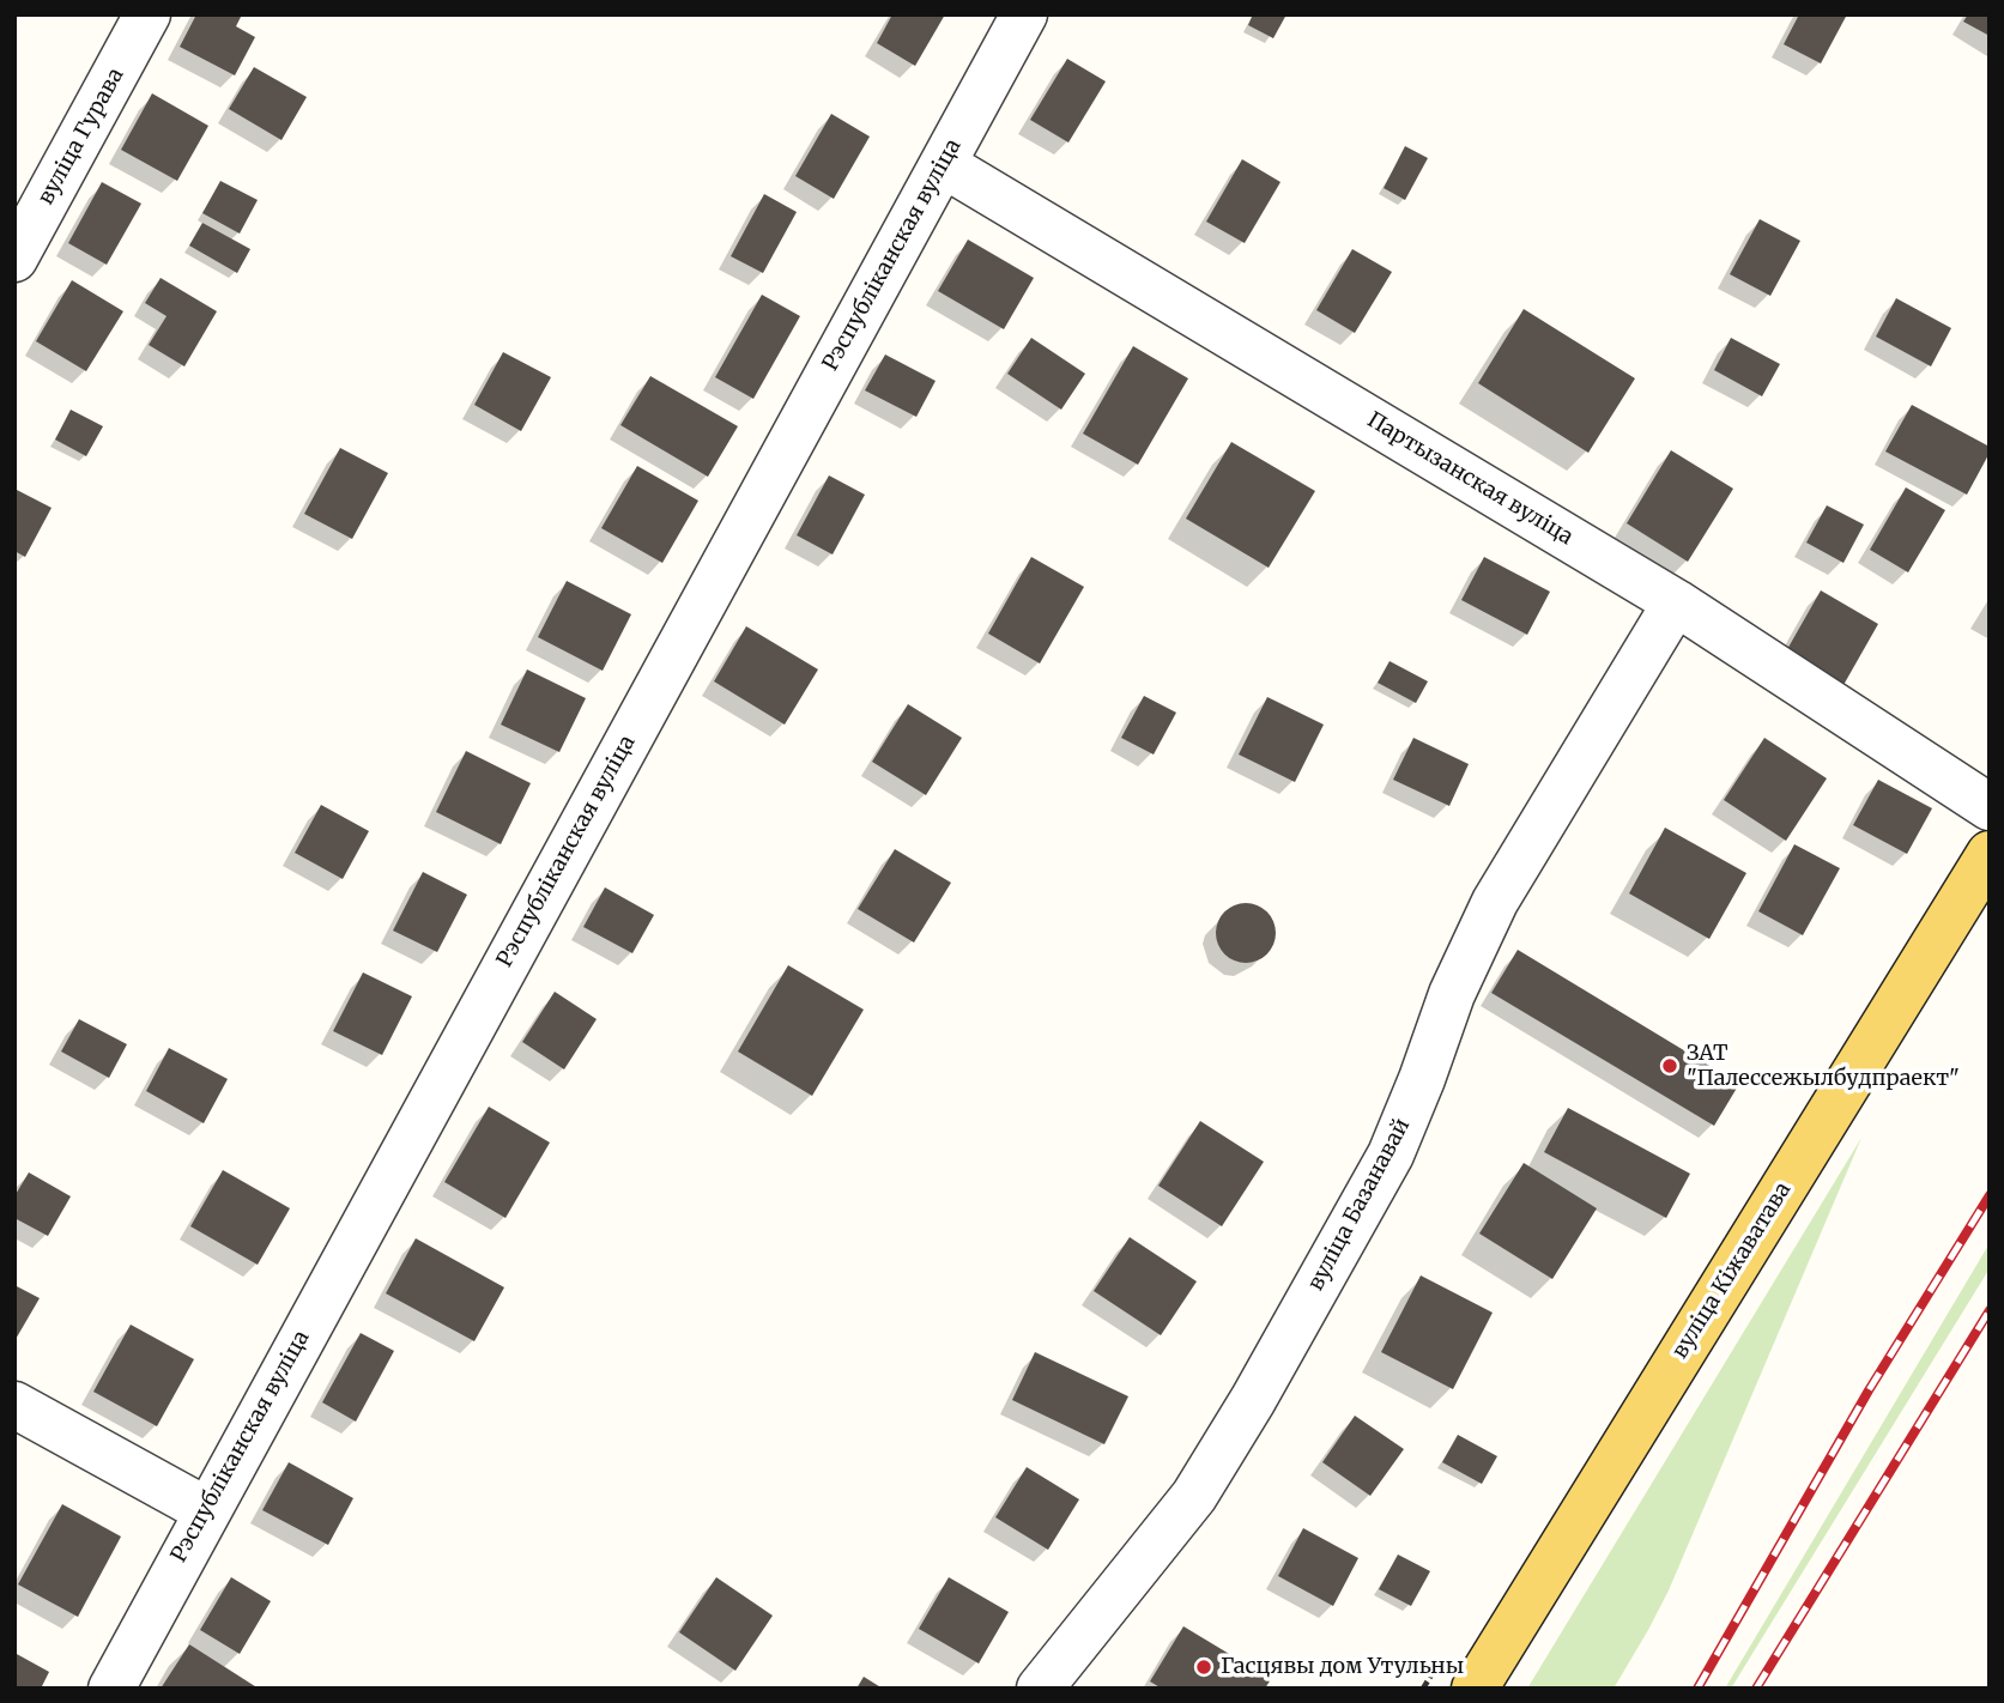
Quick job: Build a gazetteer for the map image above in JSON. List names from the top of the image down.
{
  "streets": {
    "main road": ["вуліца Кіжаватава"],
    "street": [
      "вуліца Гурава",
      "Рэспубліканская вуліца",
      "Партызанская вуліца",
      "вуліца Базанавай"
    ]
  },
  "crossings": [
    ["Рэспубліканская вуліца", "Партызанская вуліца"],
    ["Партызанская вуліца", "вуліца Базанавай"]
  ],
  "places": ["ЗАТ \"Палессежылбудпраект\"", "Гасцявы дом Утульны"]
}
